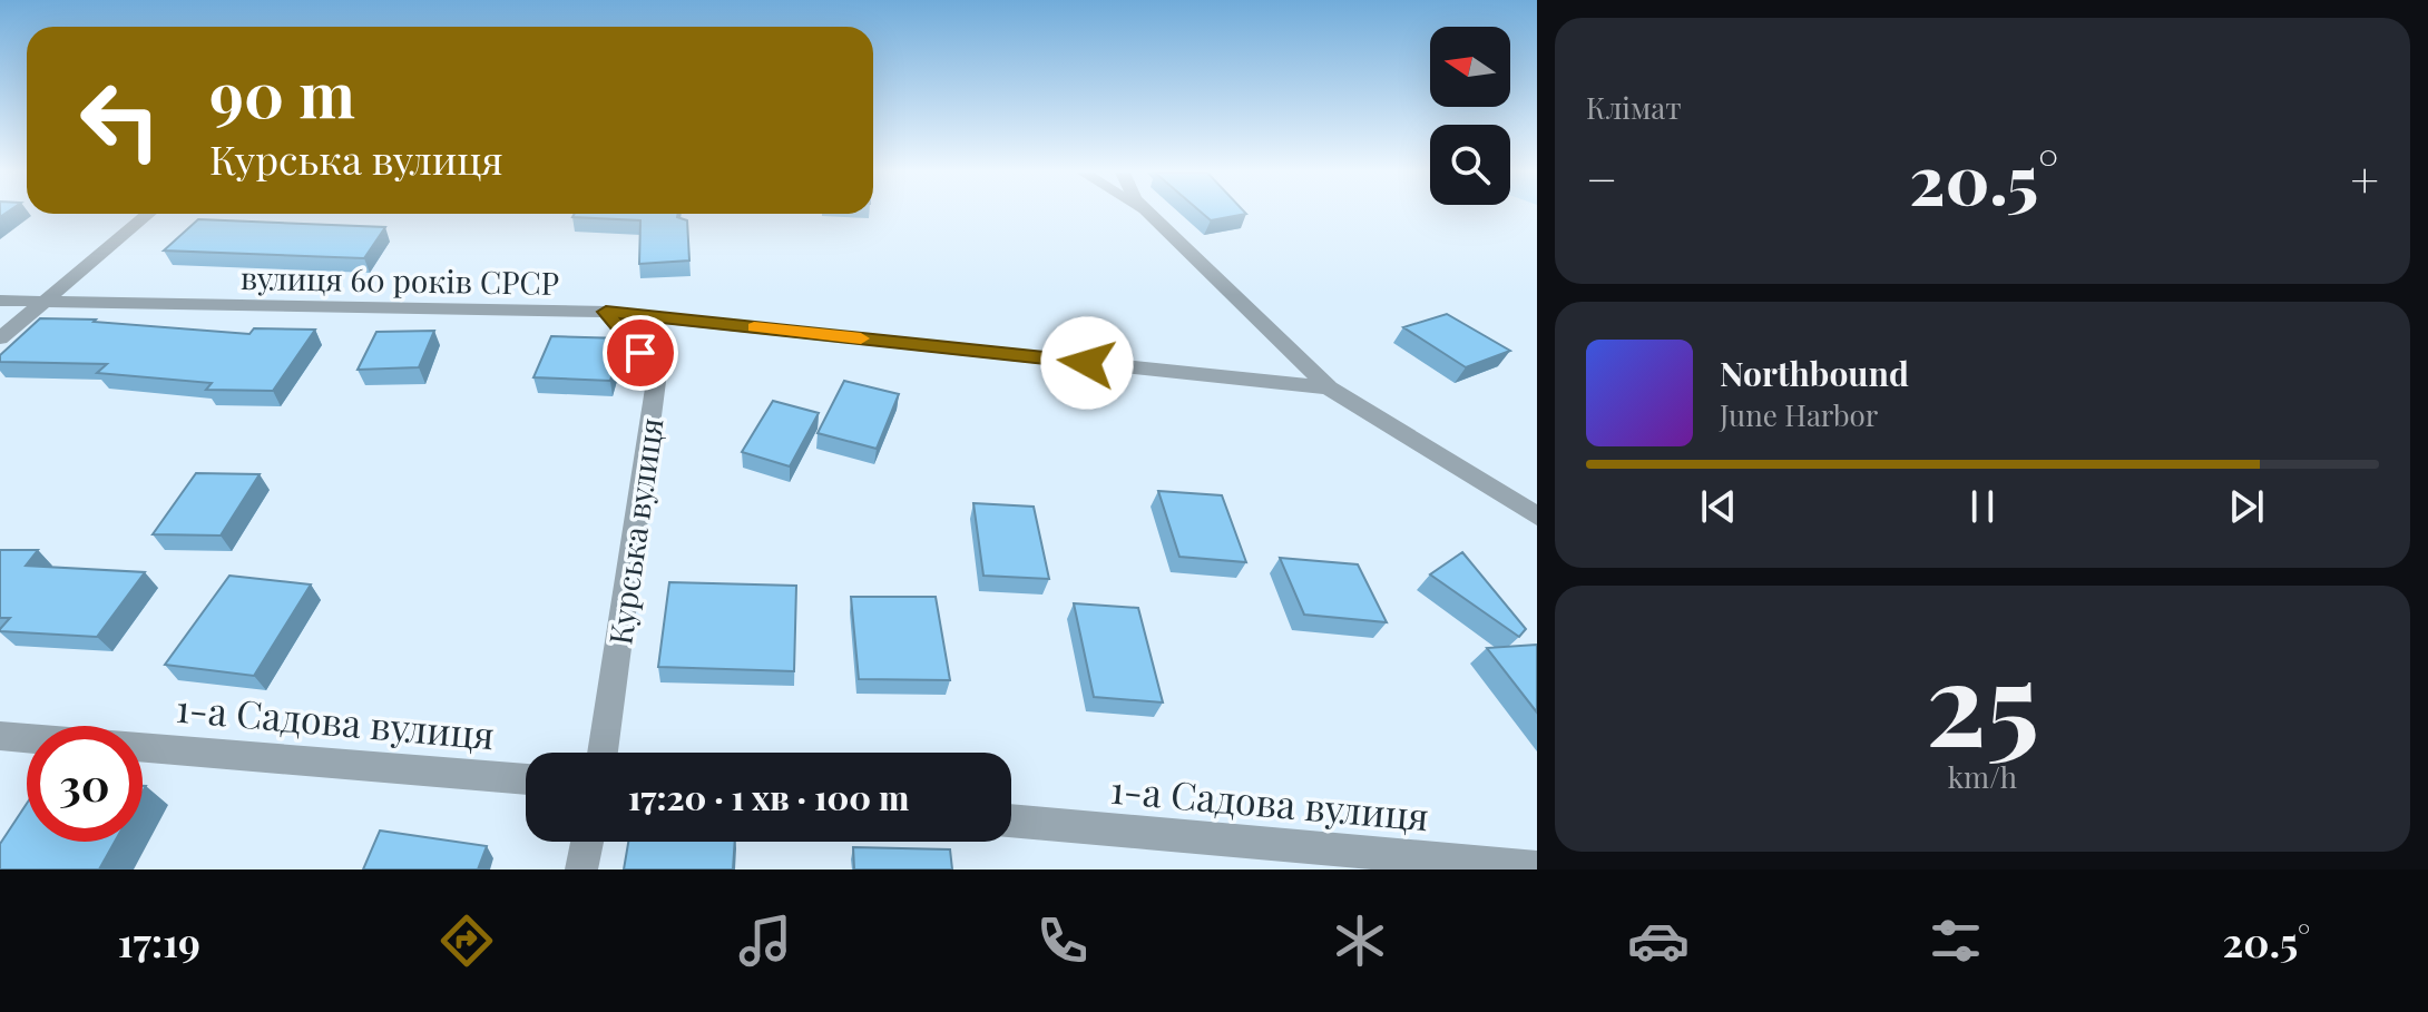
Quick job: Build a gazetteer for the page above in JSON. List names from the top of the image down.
{
  "streets": {
    "street": ["вулиця 60 років СРСР", "Курська вулиця", "1-а Садова вулиця"]
  },
  "crossings": [
    ["вулиця 60 років СРСР", "Курська вулиця"]
  ],
  "north": "left",
  "page": {
    "tile": [
      "Клімат",
      ["25", "km/h"]
    ],
    "turn": ["90 m", "Курська вулиця"],
    "heat": ["−", "20.5°", "+"],
    "song": ["Northbound", "June Harbor"],
    "limit": "30",
    "trip": "17:20 · 1 хв · 100 m",
    "tabs": ["17:19", "20.5°"]
  }
}
